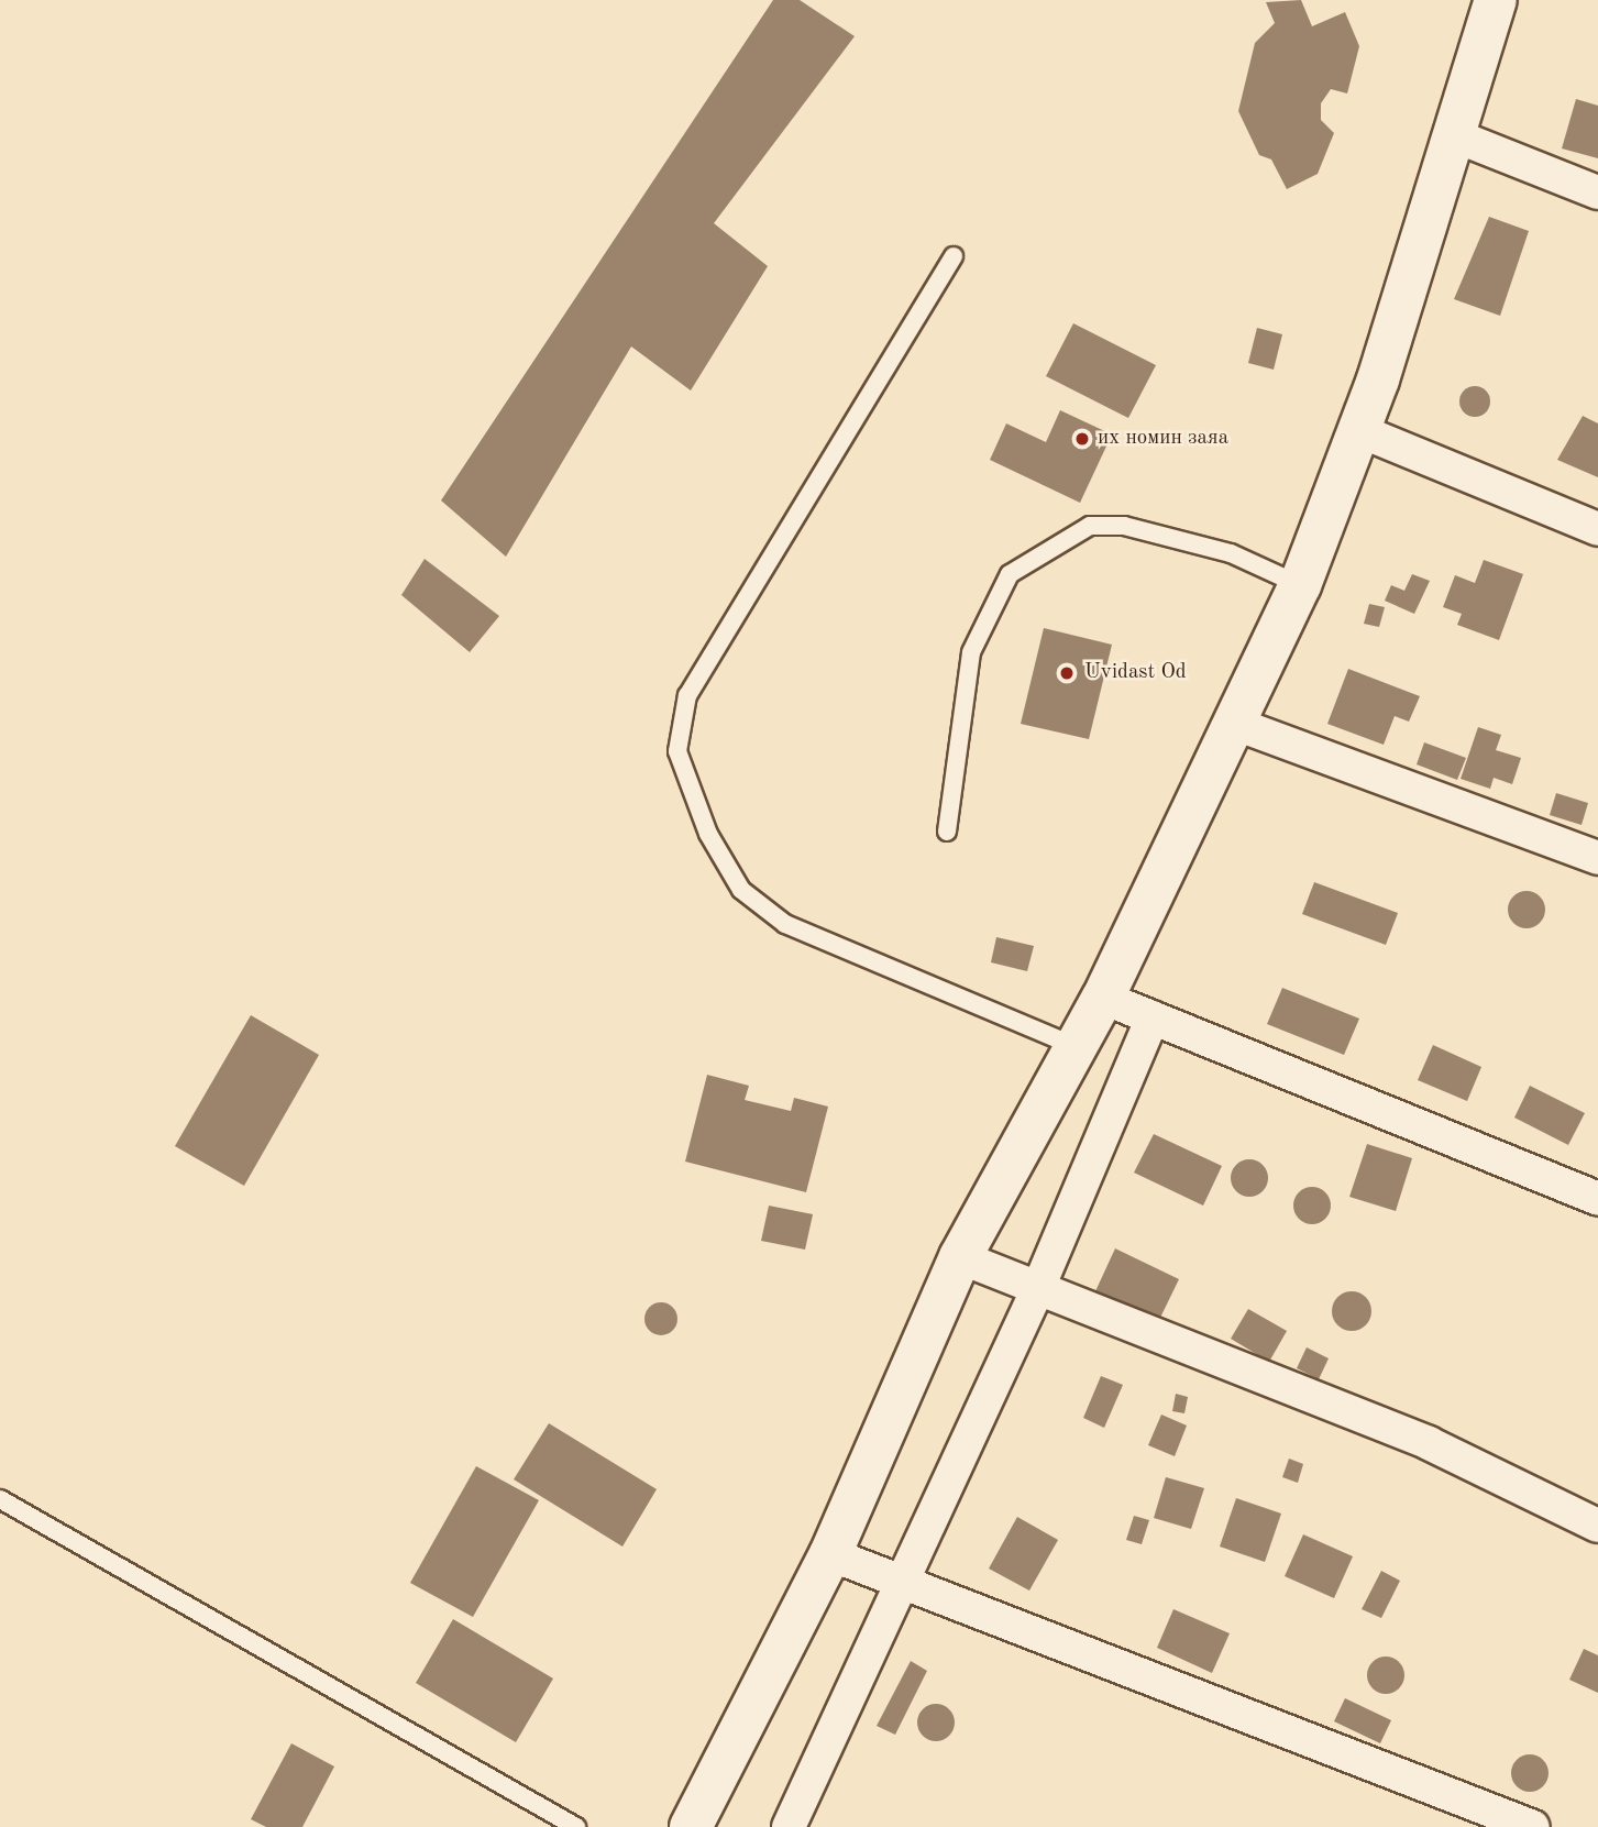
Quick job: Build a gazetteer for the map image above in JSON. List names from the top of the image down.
{
  "places": ["их номин заяа", "Uvidast Od"]
}
